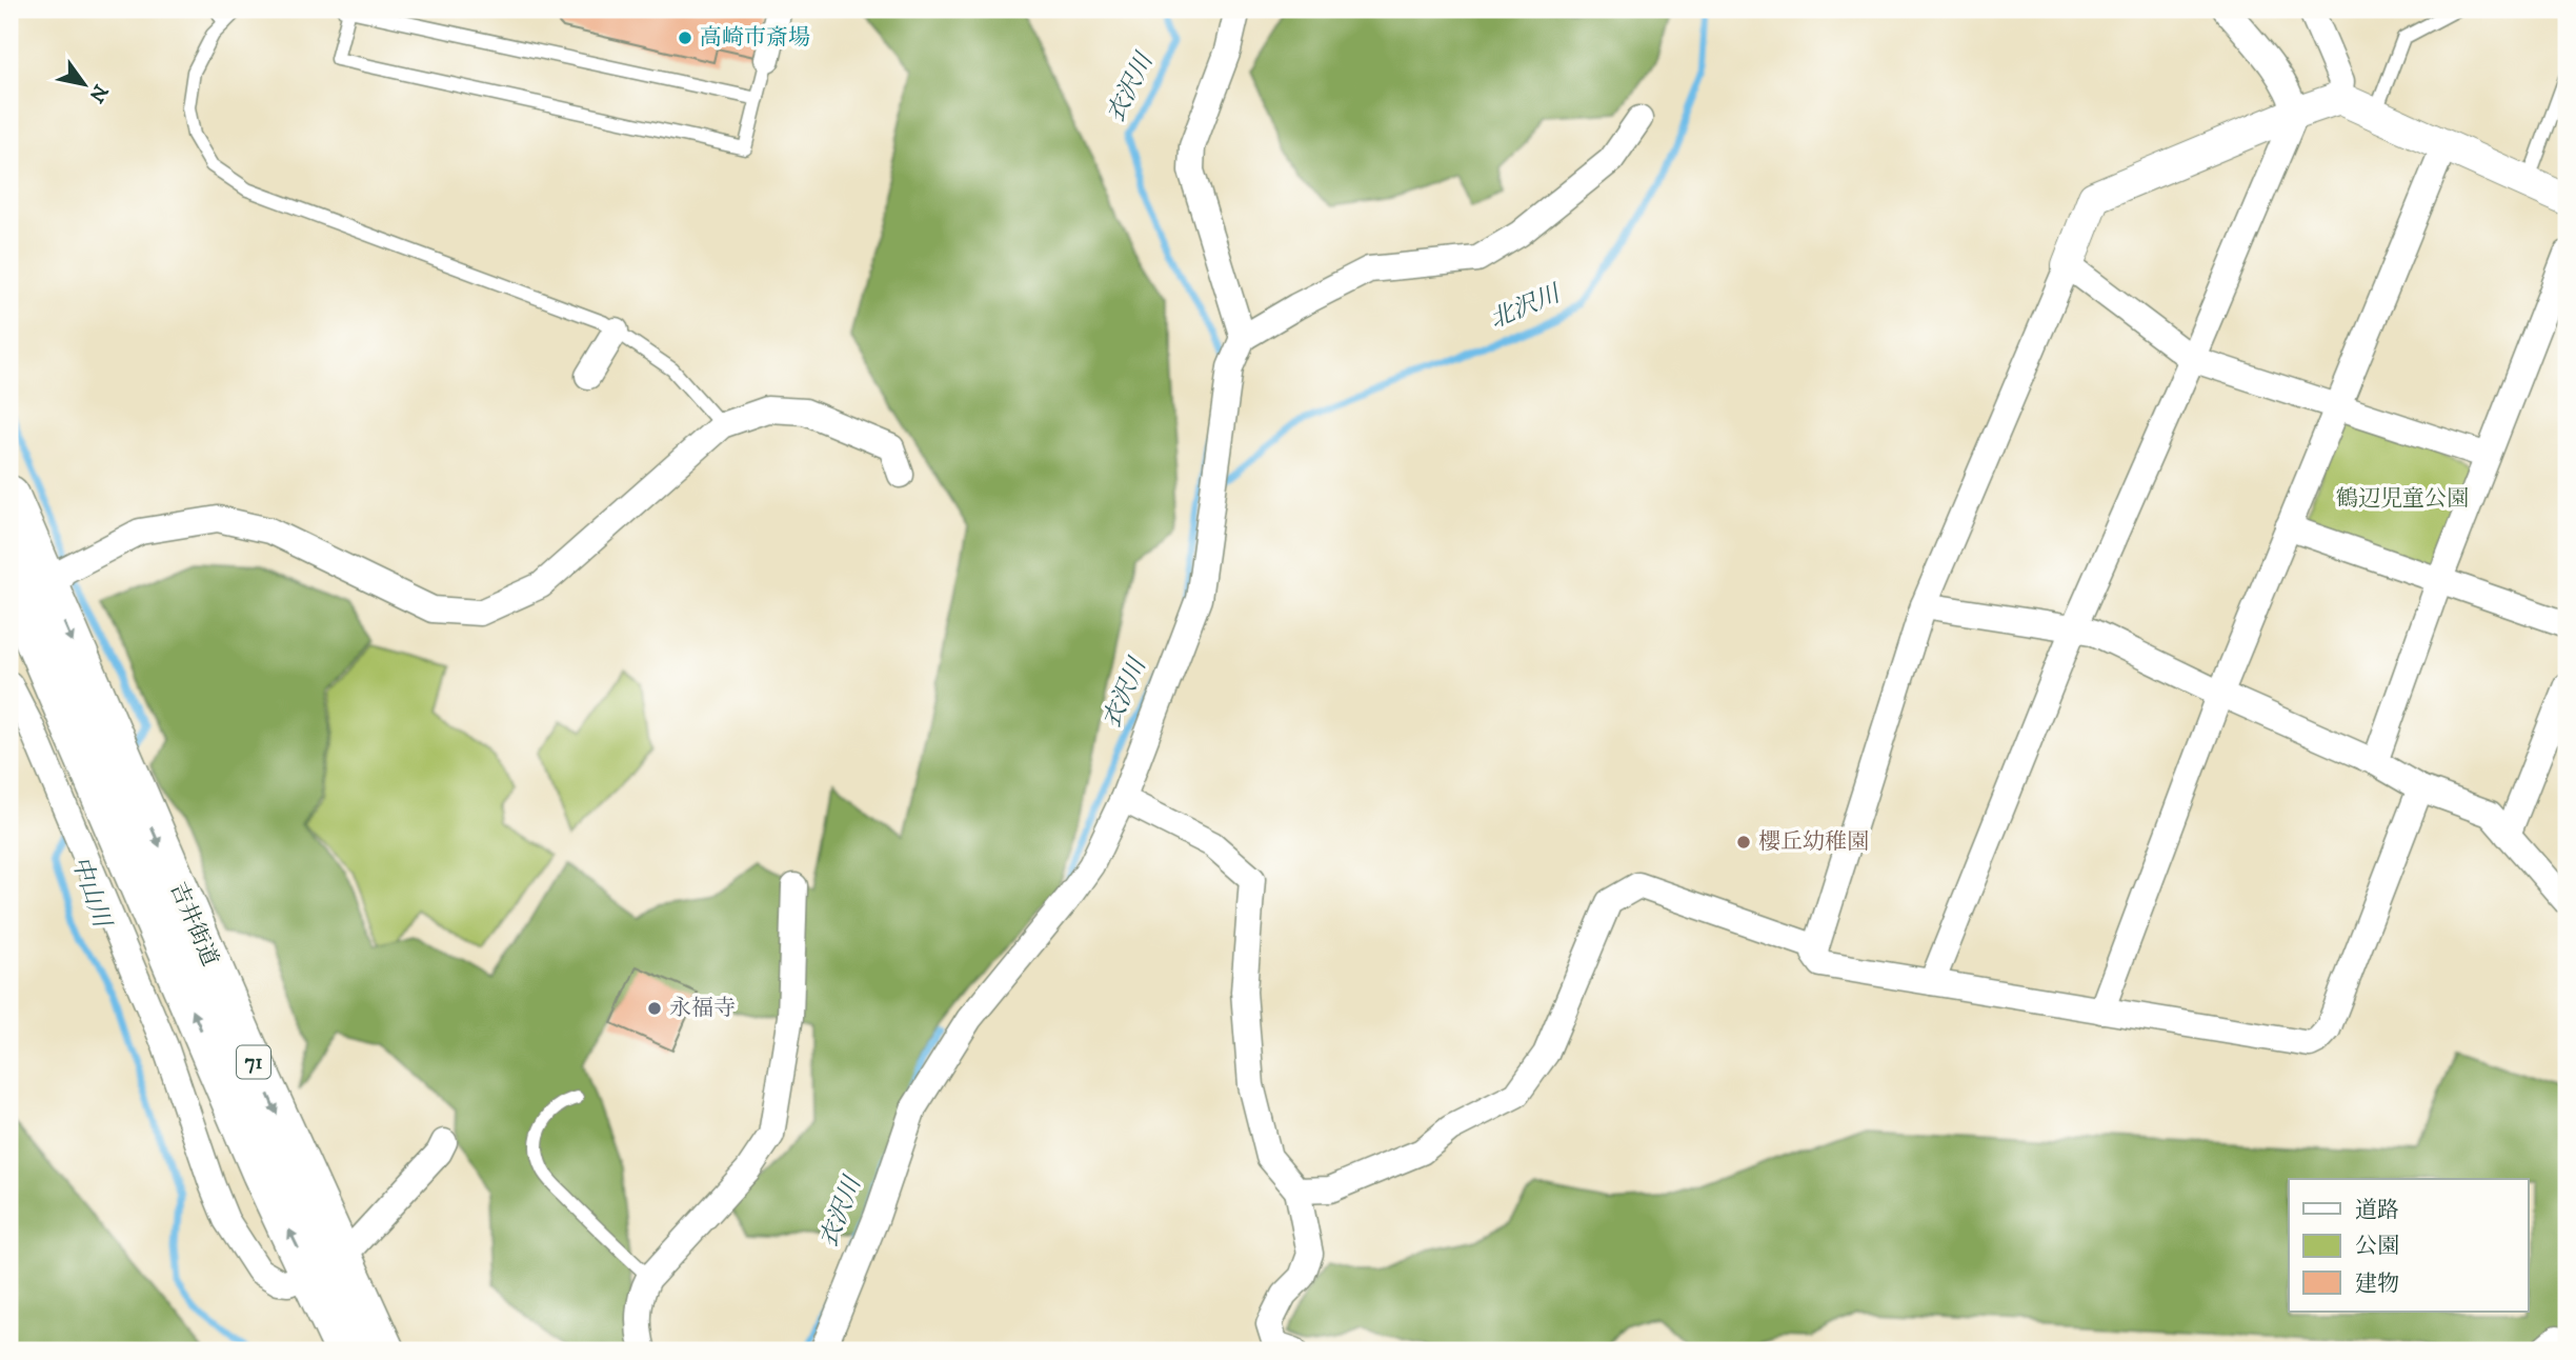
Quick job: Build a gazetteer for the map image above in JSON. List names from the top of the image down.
{
  "streets": {
    "main road": ["吉井街道", "71"]
  },
  "water": ["衣沢川", "北沢川", "中山川"],
  "parks": ["鶴辺児童公園"],
  "places": ["高崎市斎場", "櫻丘幼稚園", "永福寺"],
  "legend": ["道路", "公園", "建物"],
  "north": "bottom right"
}
